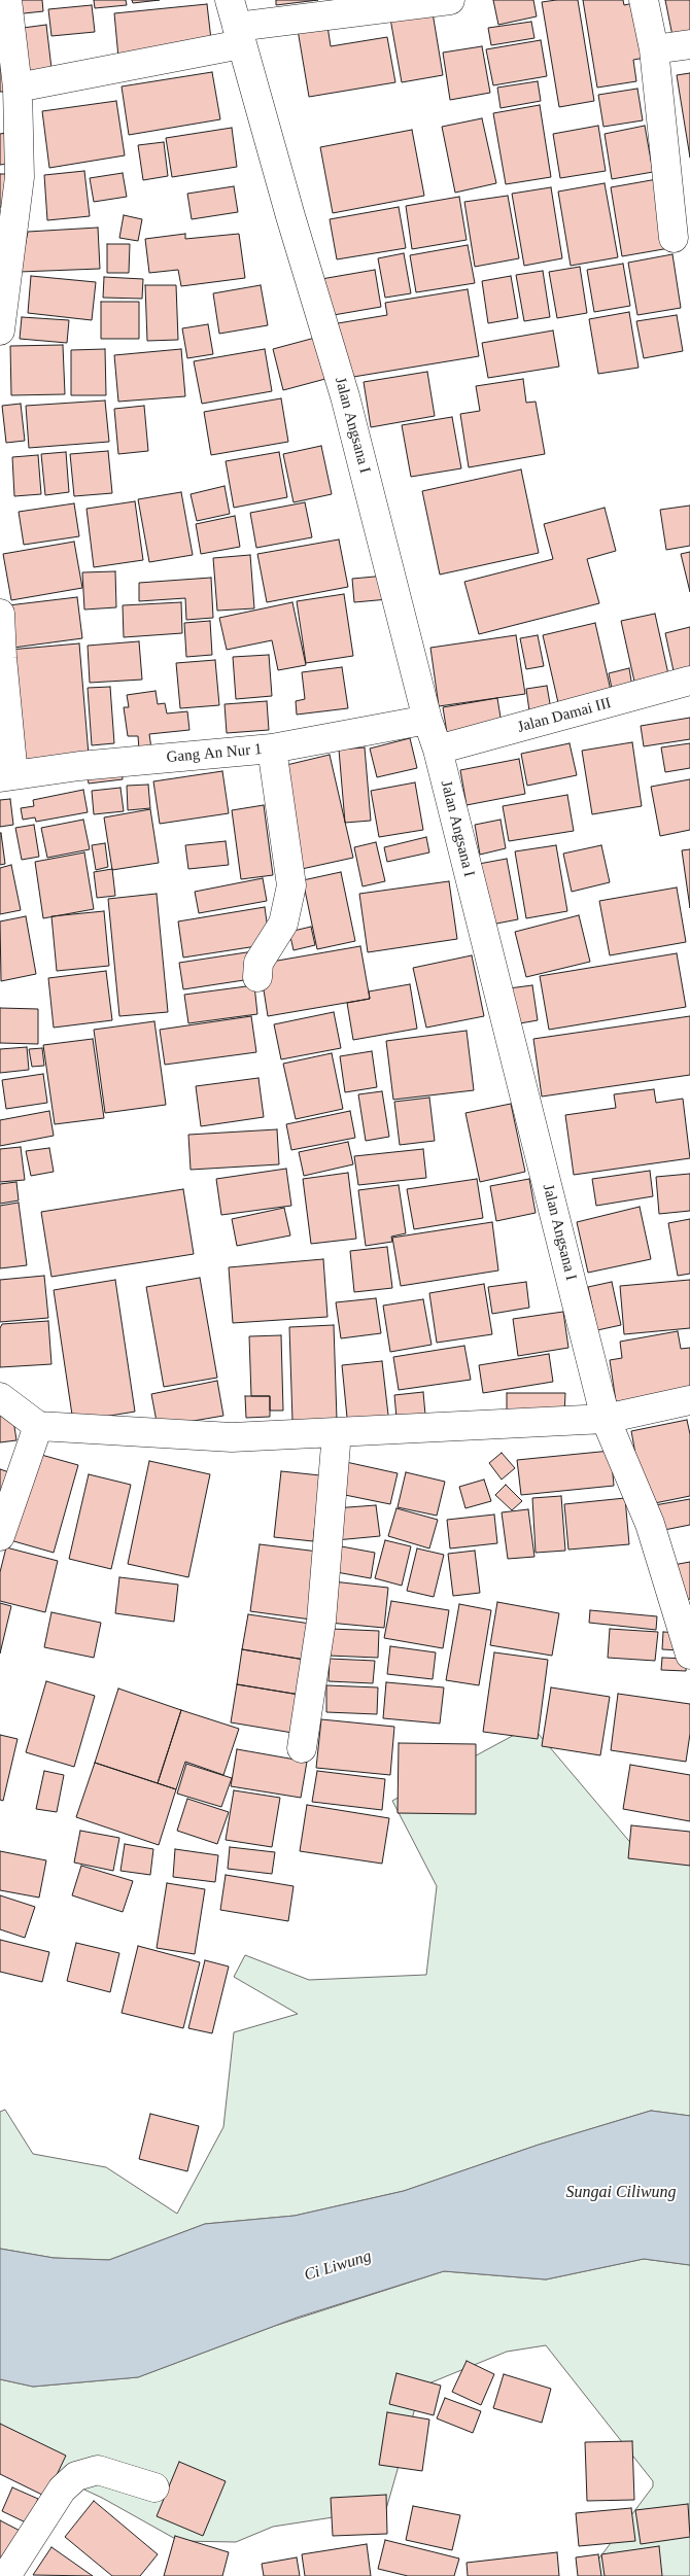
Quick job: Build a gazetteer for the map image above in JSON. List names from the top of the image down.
{
  "streets": {
    "street": ["Jalan Angsana I", "Jalan Damai III", "Gang An Nur 1"]
  },
  "crossings": [
    ["Jalan Angsana I", "Jalan Damai III"],
    ["Jalan Angsana I", "Gang An Nur 1"]
  ],
  "water": ["Sungai Ciliwung", "Ci Liwung"]
}
